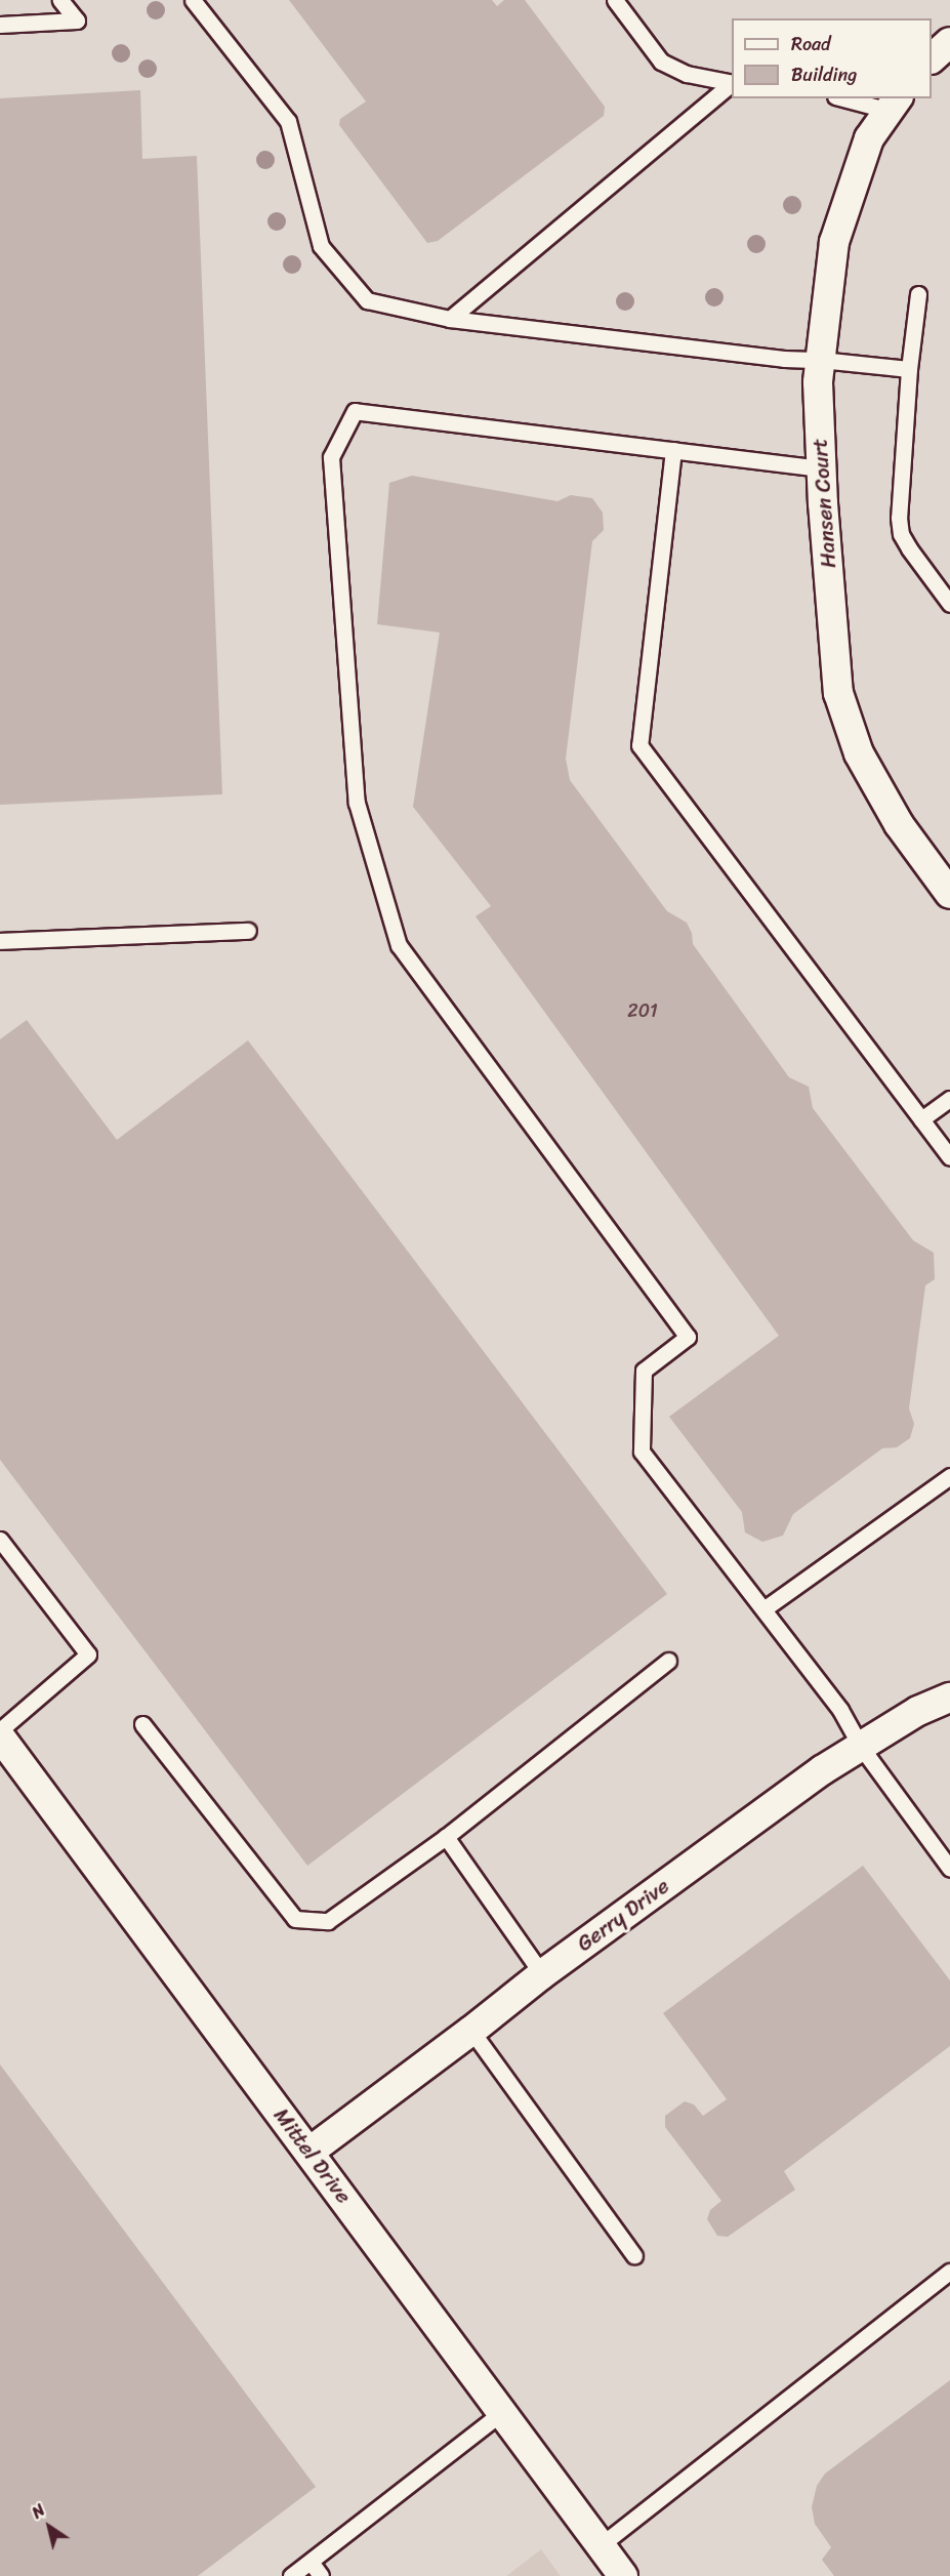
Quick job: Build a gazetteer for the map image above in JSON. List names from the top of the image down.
{
  "streets": {
    "street": ["Hansen Court", "Gerry Drive", "Mittel Drive"]
  },
  "crossings": [
    ["Gerry Drive", "Mittel Drive"]
  ],
  "house_numbers": ["201"],
  "legend": ["Road", "Building"],
  "north": "top left"
}
